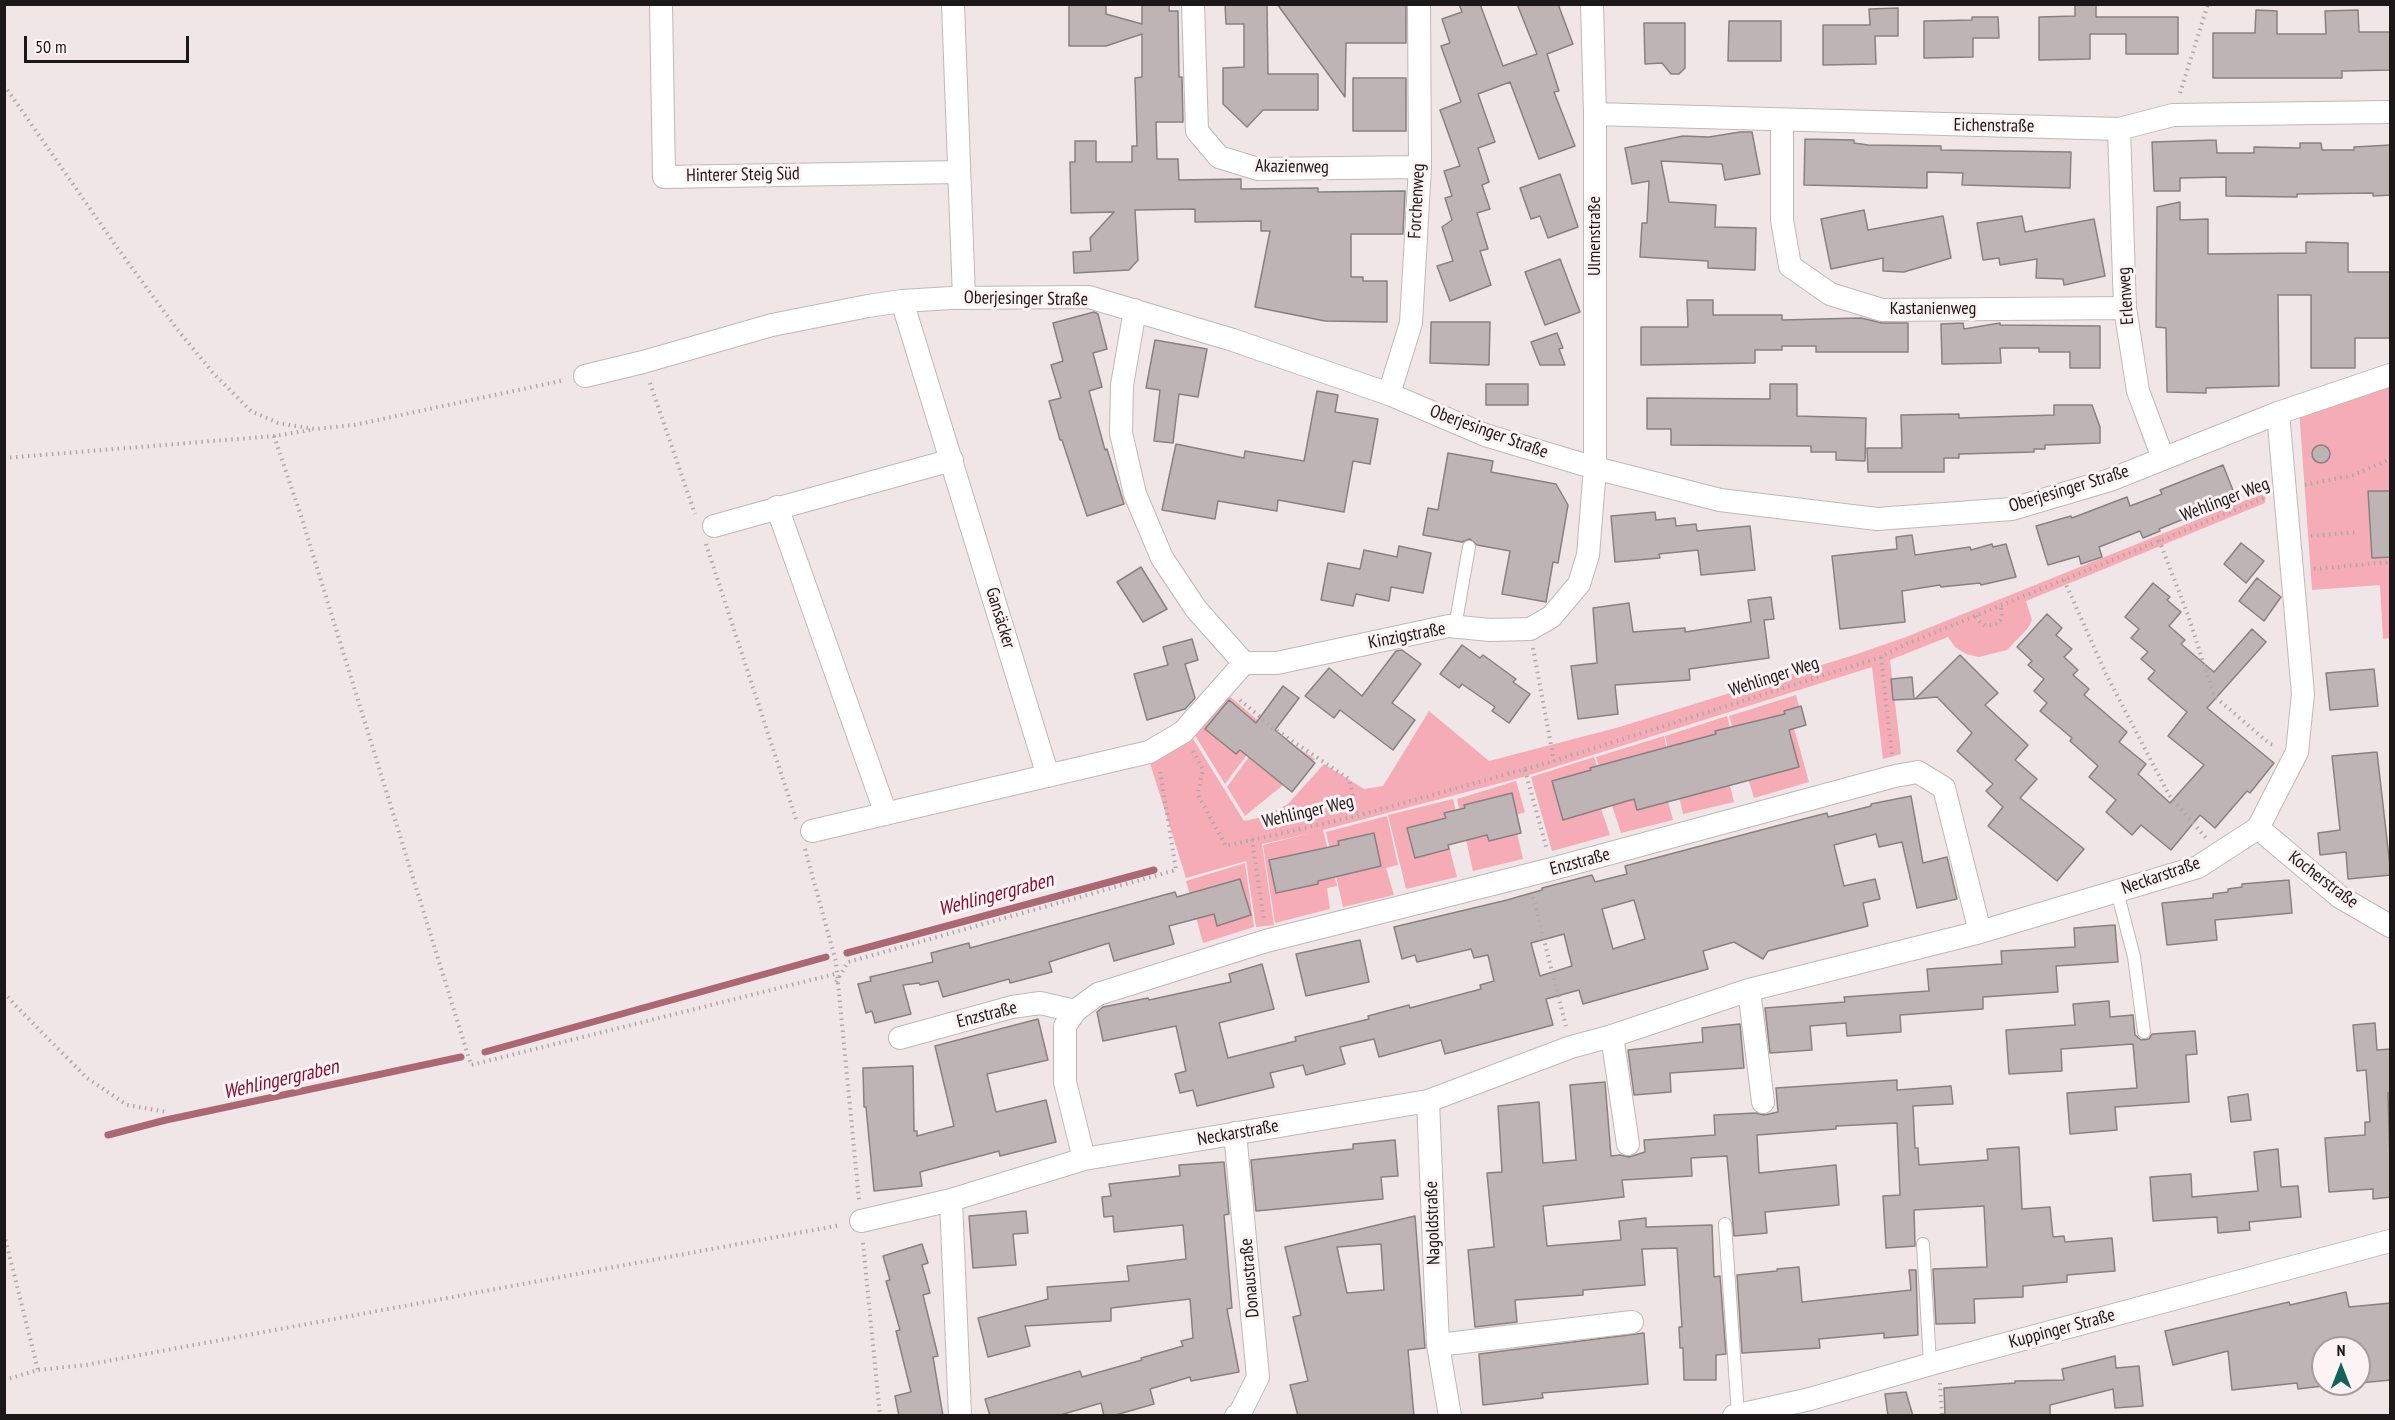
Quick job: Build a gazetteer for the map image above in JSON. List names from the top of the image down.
{
  "streets": {
    "street": [
      "Eichenstraße",
      "Akazienweg",
      "Hinterer Steig Süd",
      "Forchenweg",
      "Ulmenstraße",
      "Erlenweg",
      "Oberjesinger Straße",
      "Kastanienweg",
      "Gansäcker",
      "Kinzigstraße",
      "Enzstraße",
      "Neckarstraße",
      "Kocherstraße",
      "Nagoldstraße",
      "Donaustraße",
      "Kuppinger Straße"
    ],
    "path": ["Wehlinger Weg"]
  },
  "crossings": [
    ["Eichenstraße", "Ulmenstraße"],
    ["Eichenstraße", "Erlenweg"],
    ["Eichenstraße", "Kastanienweg"],
    ["Akazienweg", "Forchenweg"],
    ["Forchenweg", "Oberjesinger Straße"],
    ["Ulmenstraße", "Oberjesinger Straße"],
    ["Erlenweg", "Oberjesinger Straße"],
    ["Erlenweg", "Kastanienweg"],
    ["Oberjesinger Straße", "Gansäcker"],
    ["Oberjesinger Straße", "Neckarstraße"],
    ["Wehlinger Weg", "Neckarstraße"],
    ["Enzstraße", "Neckarstraße"],
    ["Neckarstraße", "Kocherstraße"],
    ["Neckarstraße", "Nagoldstraße"],
    ["Neckarstraße", "Donaustraße"]
  ],
  "water": ["Wehlingergraben"],
  "scale_bar": "50 m",
  "north": "top"
}
